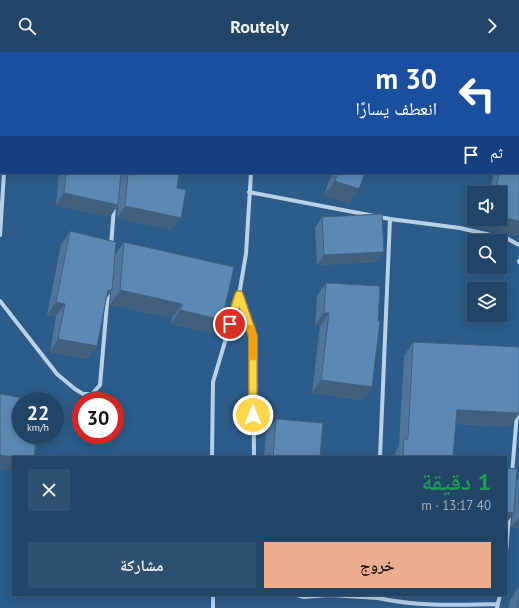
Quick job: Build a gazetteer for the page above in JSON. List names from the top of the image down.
{
  "page": {
    "header": "Routely",
    "turn": ["30 m", "انعطف يسارًا"],
    "then": "ثم",
    "speed": "22 km/h",
    "limit": "30",
    "heading": ["1 دقيقة", "40 m · 13:17"],
    "buttons": ["خروج", "مشاركة"]
  }
}
